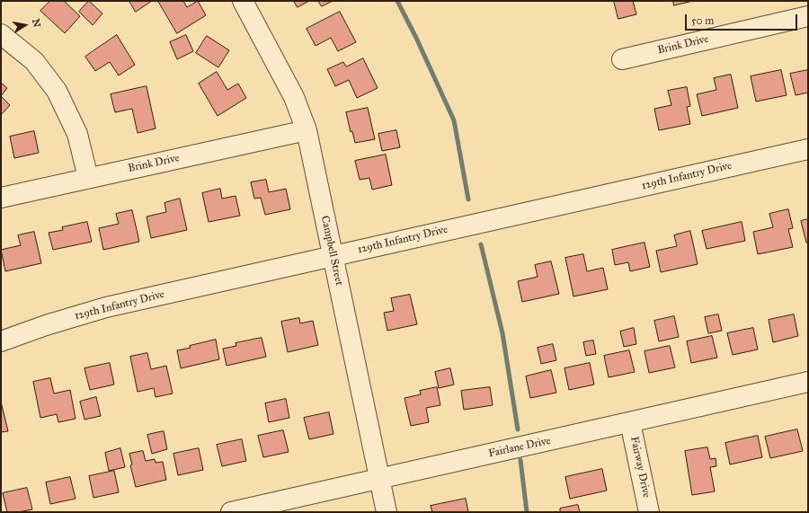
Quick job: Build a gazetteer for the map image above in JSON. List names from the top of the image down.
{
  "streets": {
    "street": [
      "Brink Drive",
      "129th Infantry Drive",
      "Campbell Street",
      "Fairlane Drive",
      "Fairway Drive"
    ]
  },
  "crossings": [
    ["Brink Drive", "Campbell Street"],
    ["129th Infantry Drive", "Campbell Street"],
    ["Campbell Street", "Fairlane Drive"],
    ["Fairlane Drive", "Fairway Drive"]
  ],
  "scale_bar": "50 m",
  "north": "right"
}
